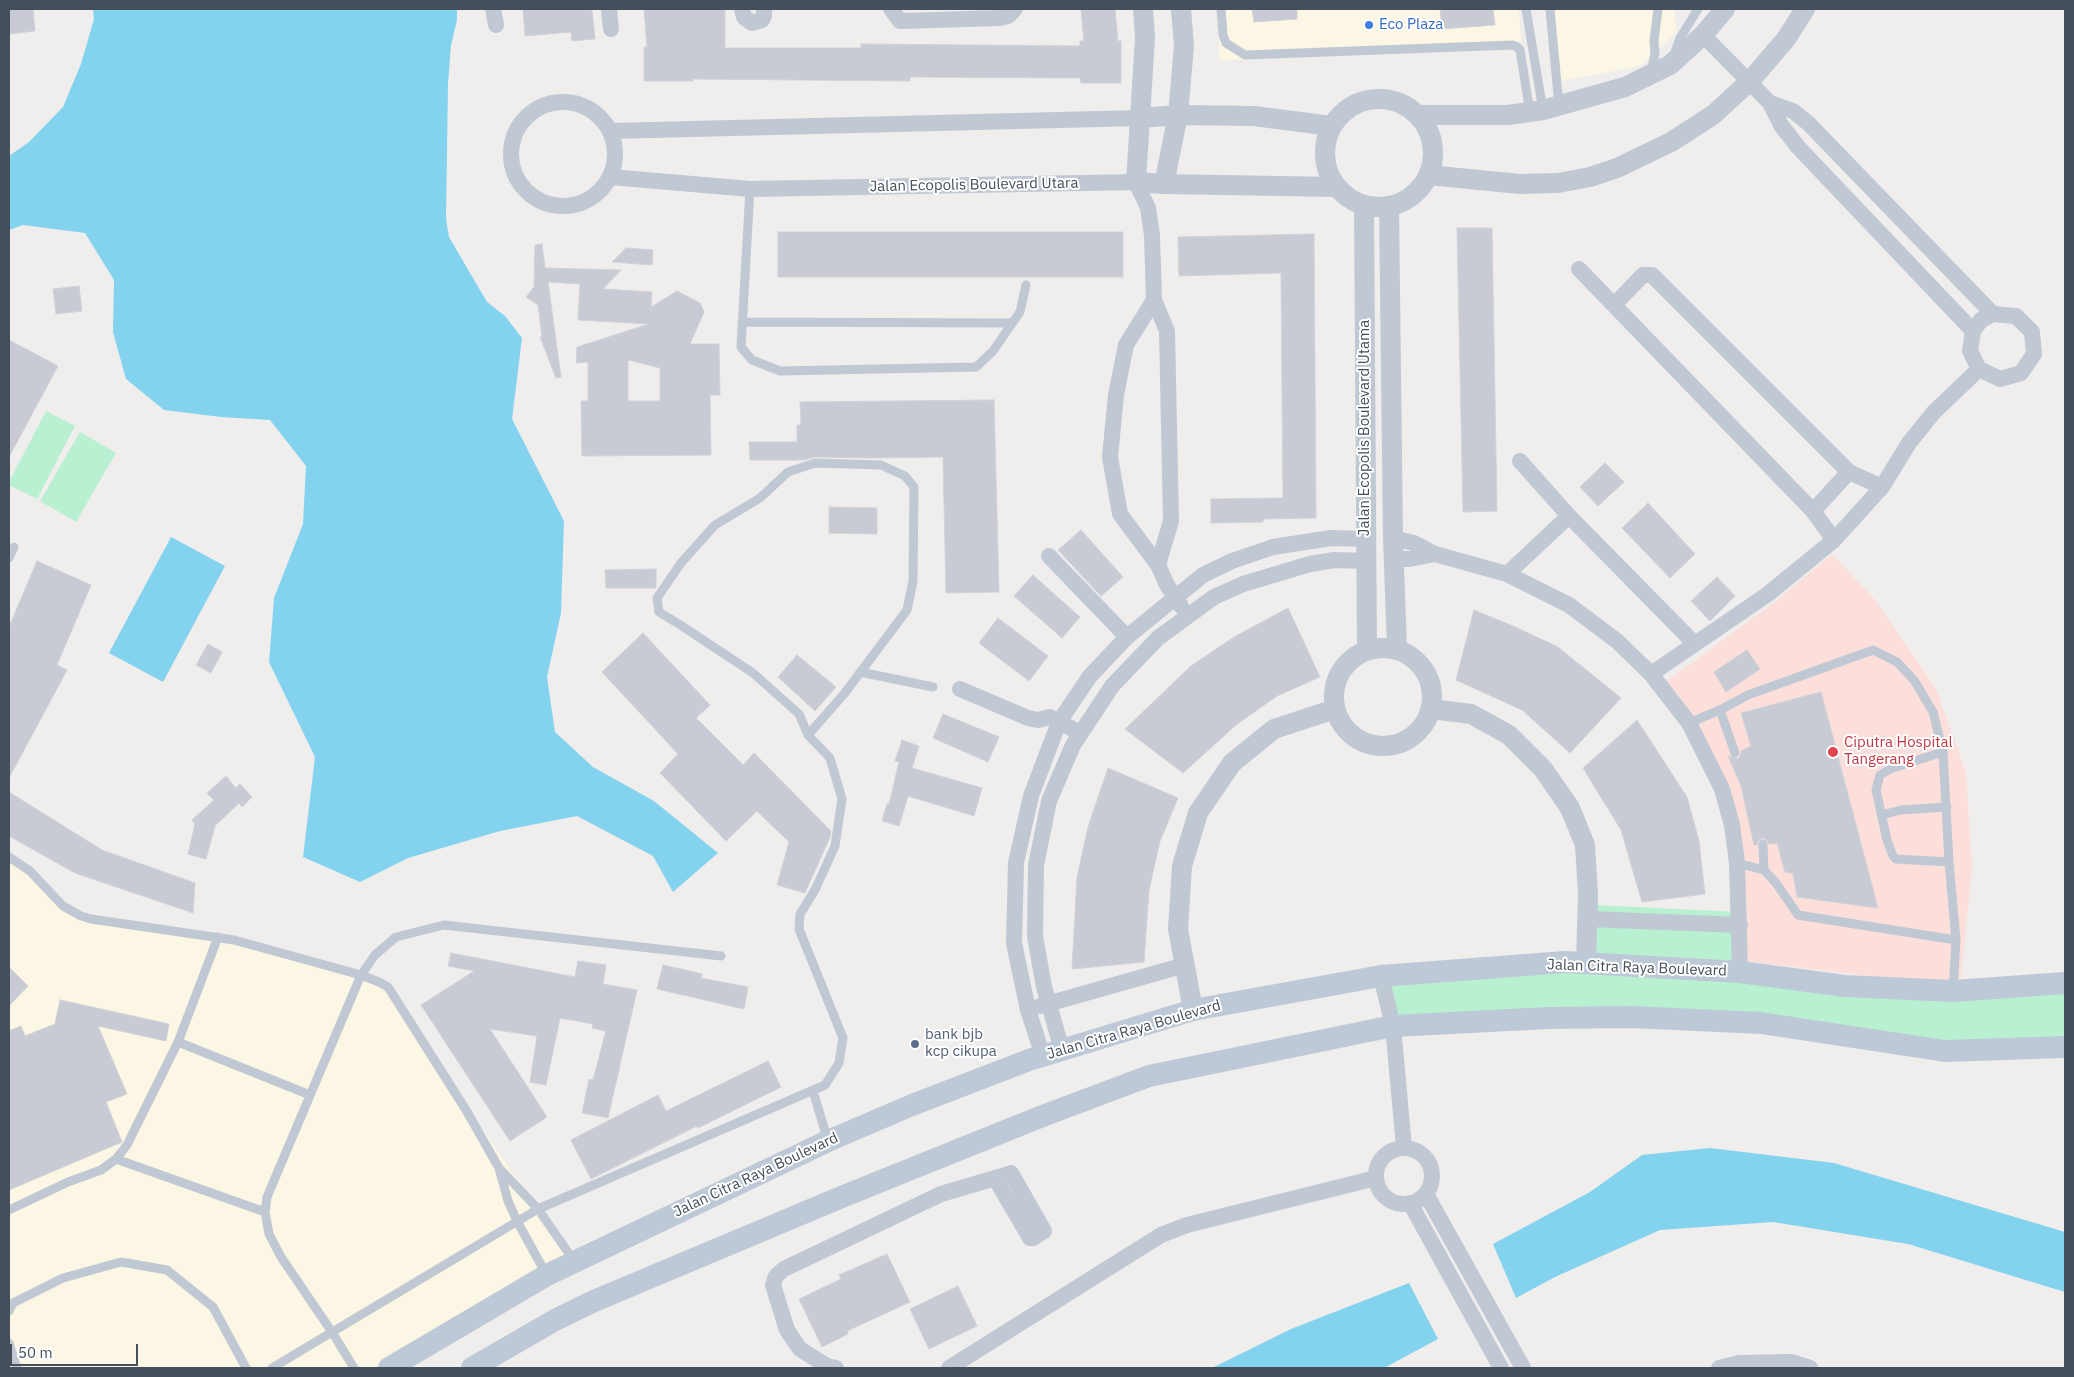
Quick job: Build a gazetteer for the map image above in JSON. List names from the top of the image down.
{
  "streets": {
    "main road": ["Jalan Citra Raya Boulevard"],
    "street": ["Jalan Ecopolis Boulevard Utara", "Jalan Ecopolis Boulevard Utama"]
  },
  "crossings": [
    ["Jalan Ecopolis Boulevard Utara", "Jalan Ecopolis Boulevard Utama"]
  ],
  "places": ["Eco Plaza", "Ciputra Hospital Tangerang", "bank bjb kcp cikupa"],
  "scale_bar": "50 m"
}
